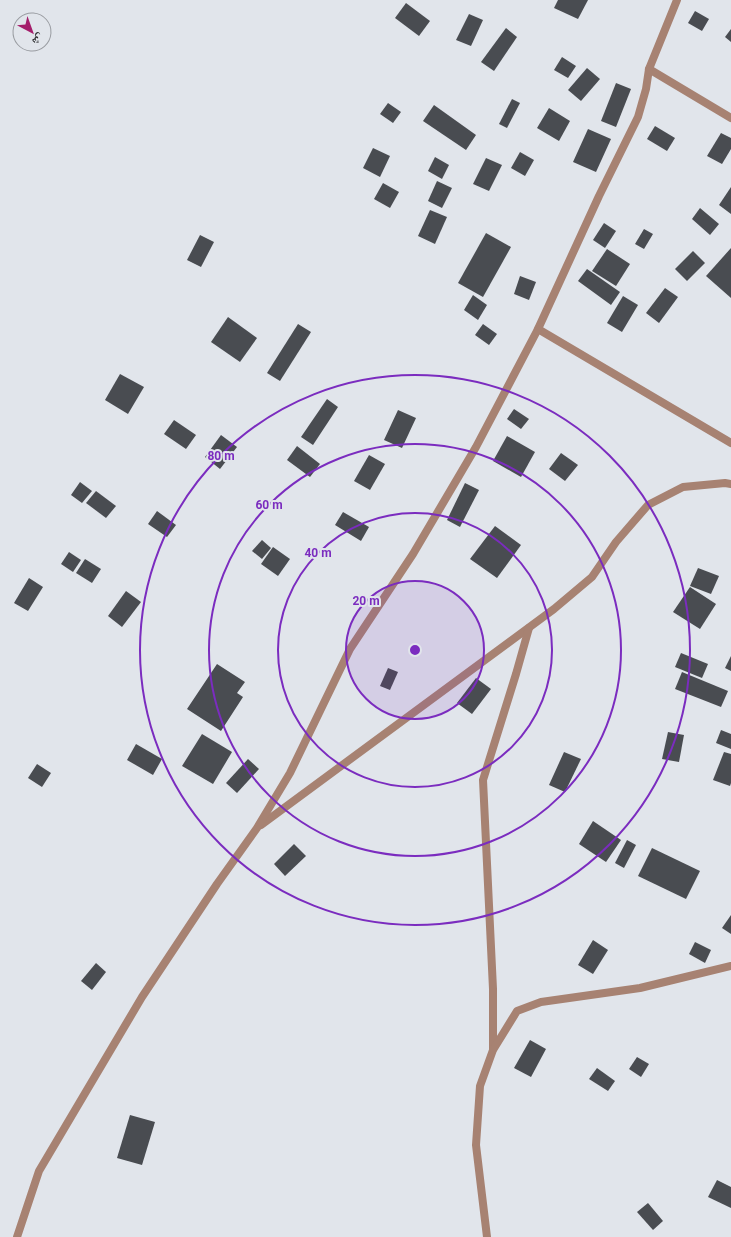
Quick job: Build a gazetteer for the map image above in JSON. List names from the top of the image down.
{
  "north": "bottom right",
  "rings": [
    "80 m",
    "60 m",
    "40 m",
    "20 m"
  ]
}
